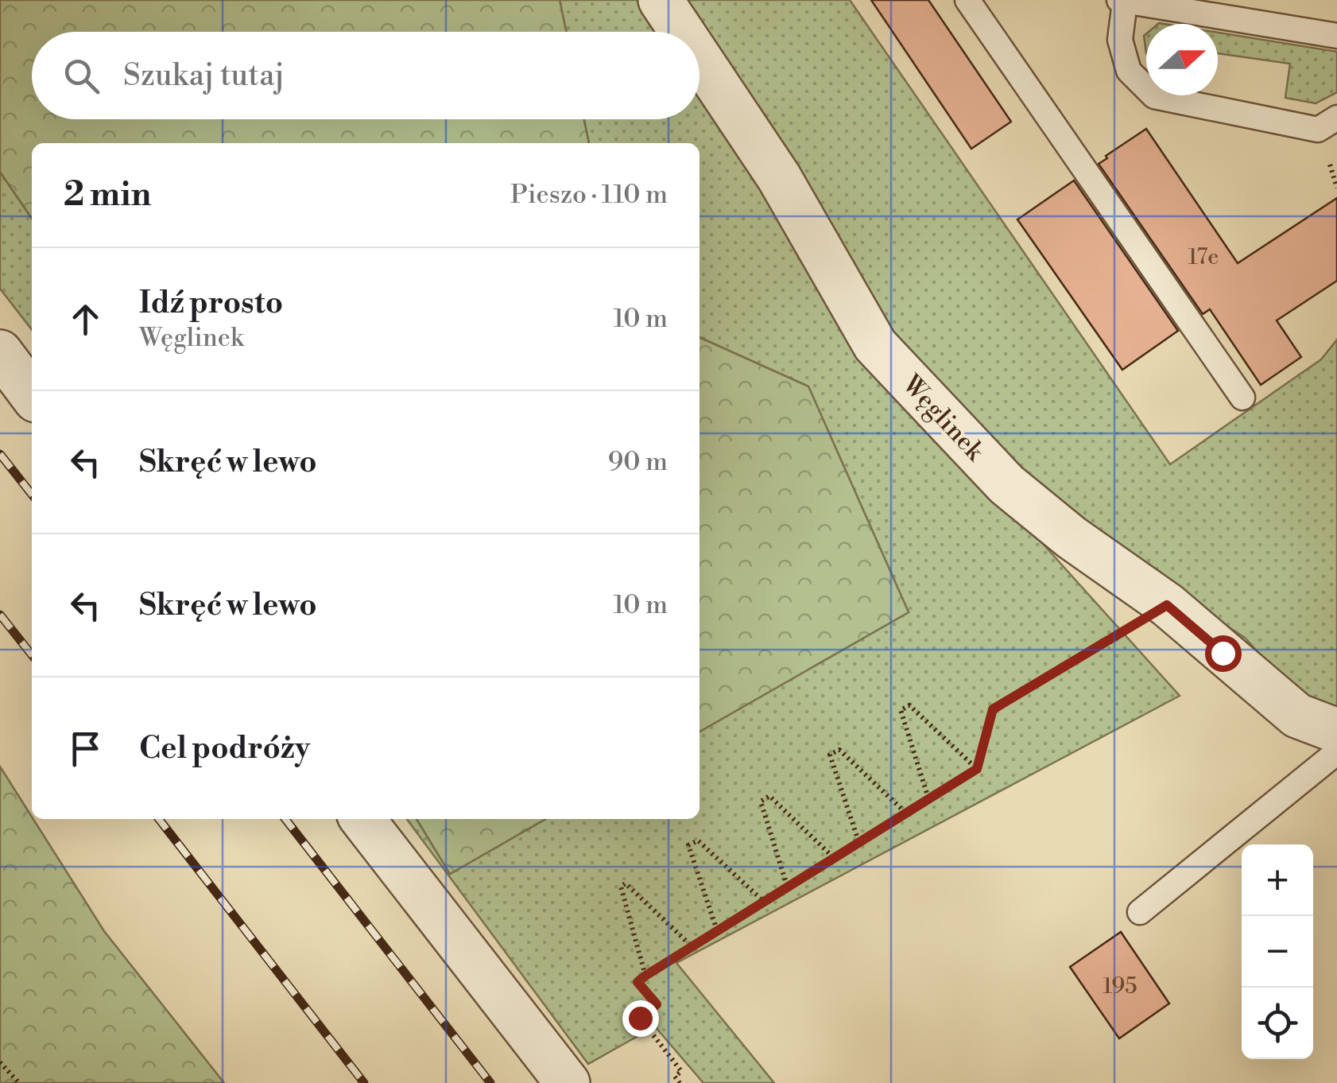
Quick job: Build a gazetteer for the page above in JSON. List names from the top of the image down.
{
  "streets": {
    "street": ["Węglinek"]
  },
  "house_numbers": ["17e", "195"],
  "north": "right",
  "page": {
    "search": "Szukaj tutaj",
    "heading": ["2 min", "Pieszo · 110 m"],
    "list": [
      ["Idź prosto", "Węglinek", "10 m"],
      ["Skręć w lewo", "90 m"],
      ["Skręć w lewo", "10 m"],
      "Cel podróży"
    ],
    "map_buttons": ["+", "−"]
  }
}
